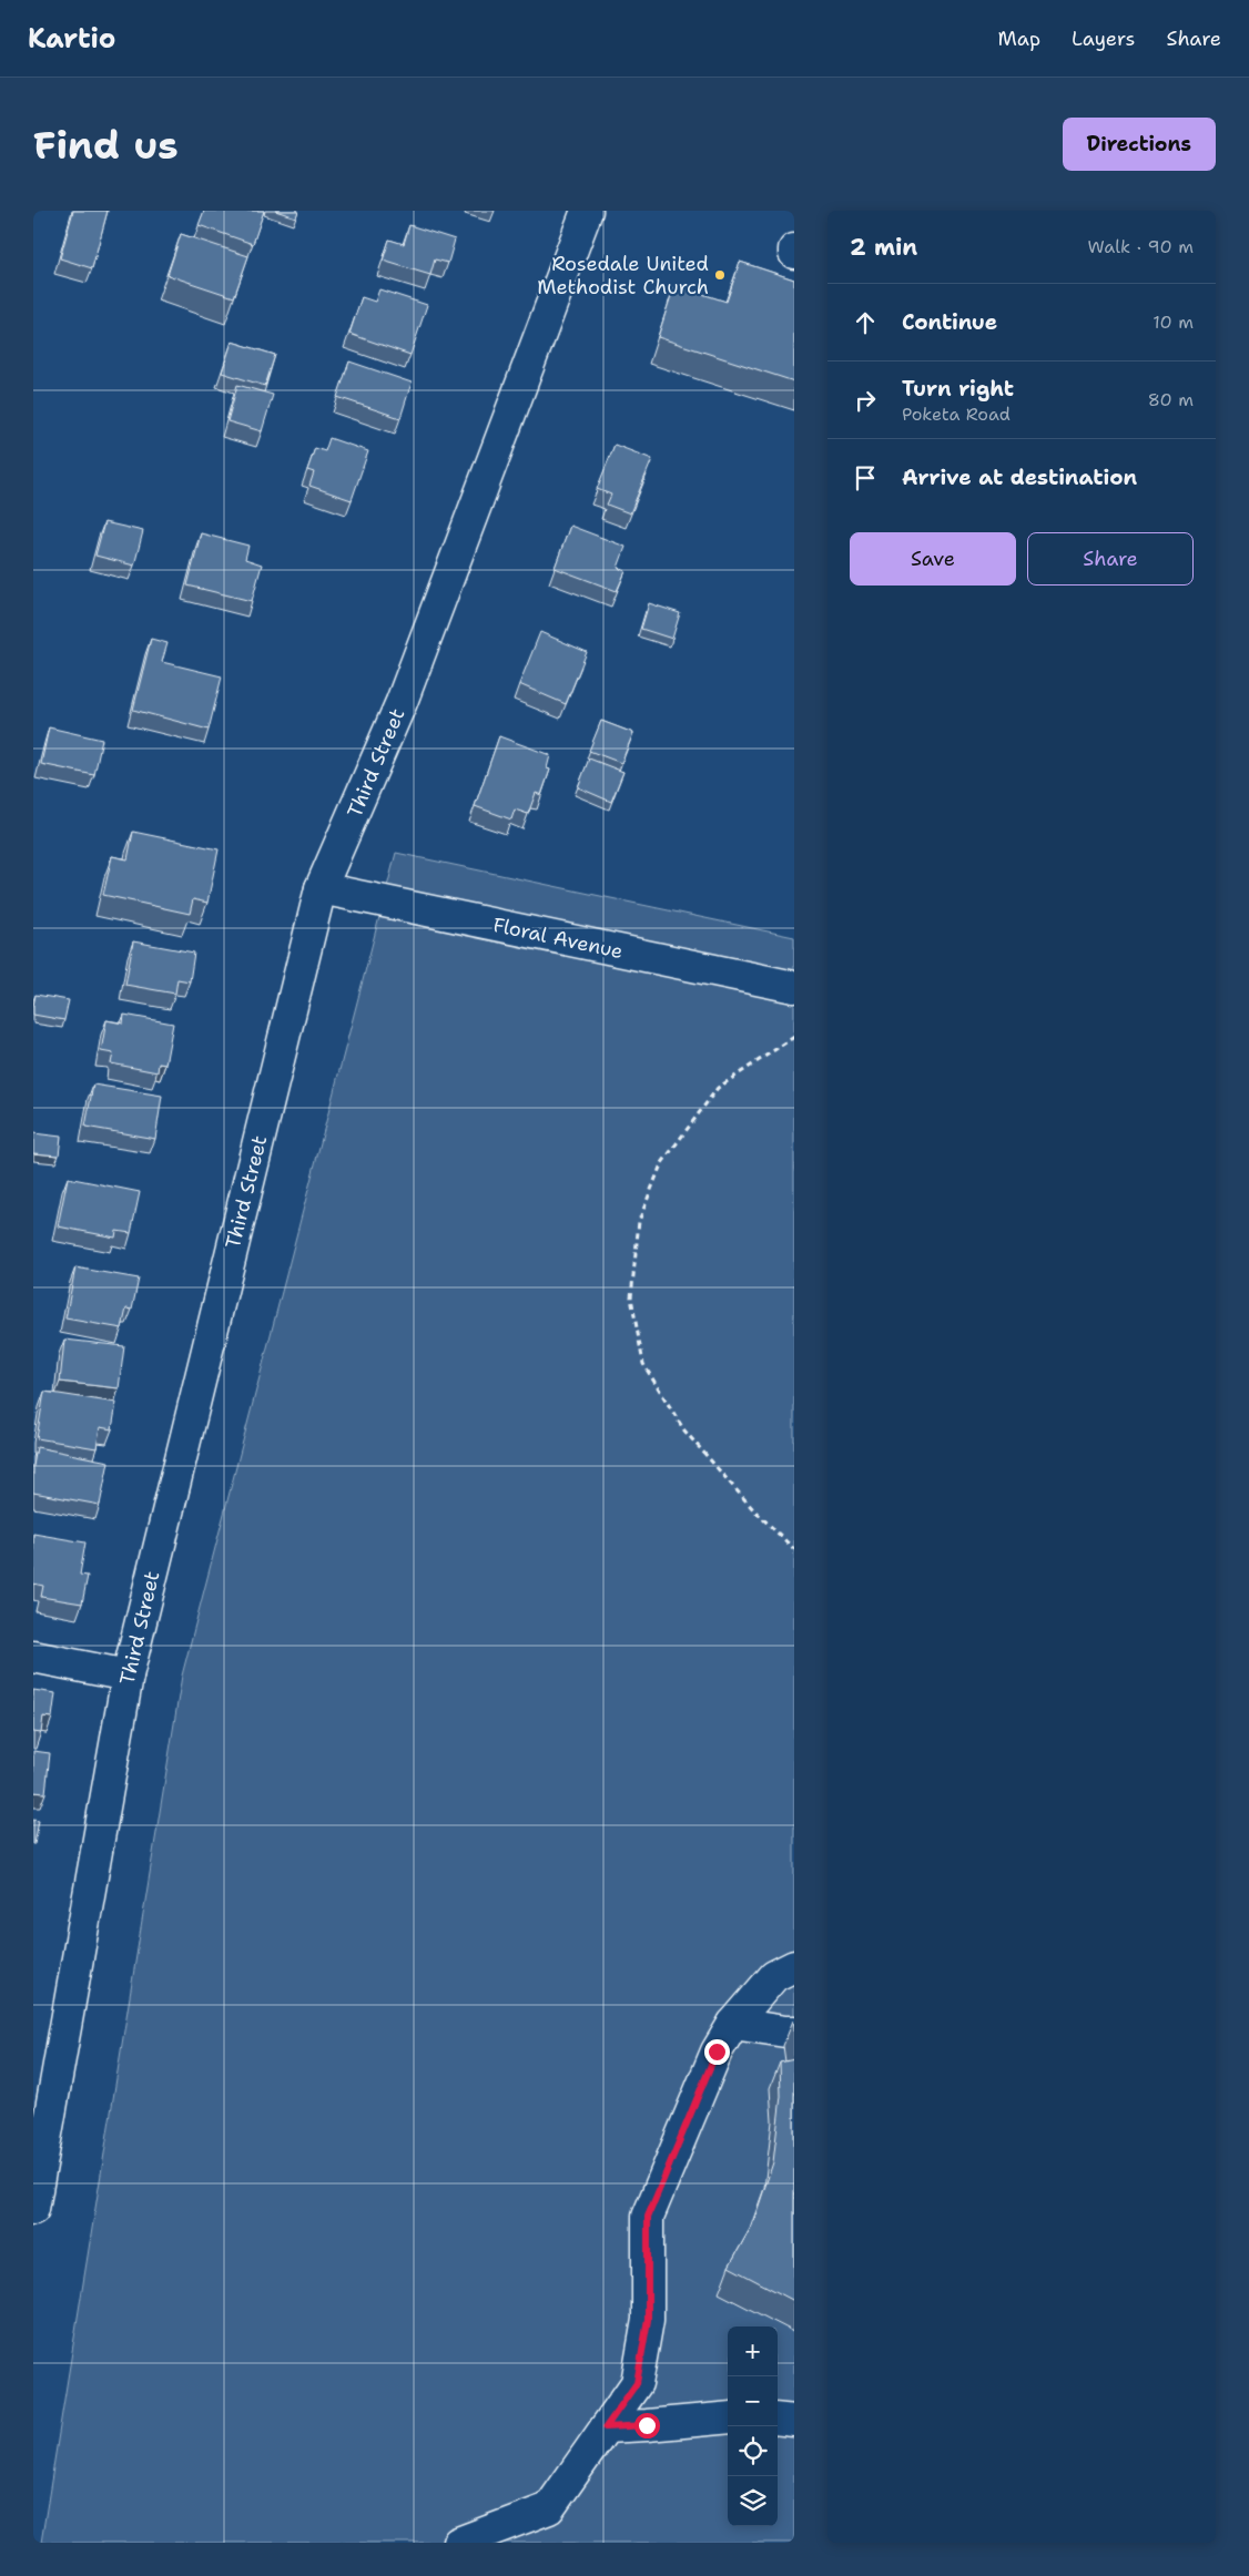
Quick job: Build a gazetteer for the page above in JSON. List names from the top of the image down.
{
  "streets": {
    "street": ["Third Street", "Floral Avenue"]
  },
  "crossings": [
    ["Third Street", "Floral Avenue"]
  ],
  "places": ["Rosedale United Methodist Church"],
  "page": {
    "header": "Kartio",
    "nav": ["Map", "Layers", "Share"],
    "buttons": [
      "Directions",
      ["Save", "Share"]
    ],
    "title": "Find us",
    "heading": ["2 min", "Walk · 90 m"],
    "list": [
      ["Continue", "10 m"],
      ["Turn right", "Poketa Road", "80 m"],
      "Arrive at destination"
    ],
    "map_buttons": ["+", "−"]
  }
}
